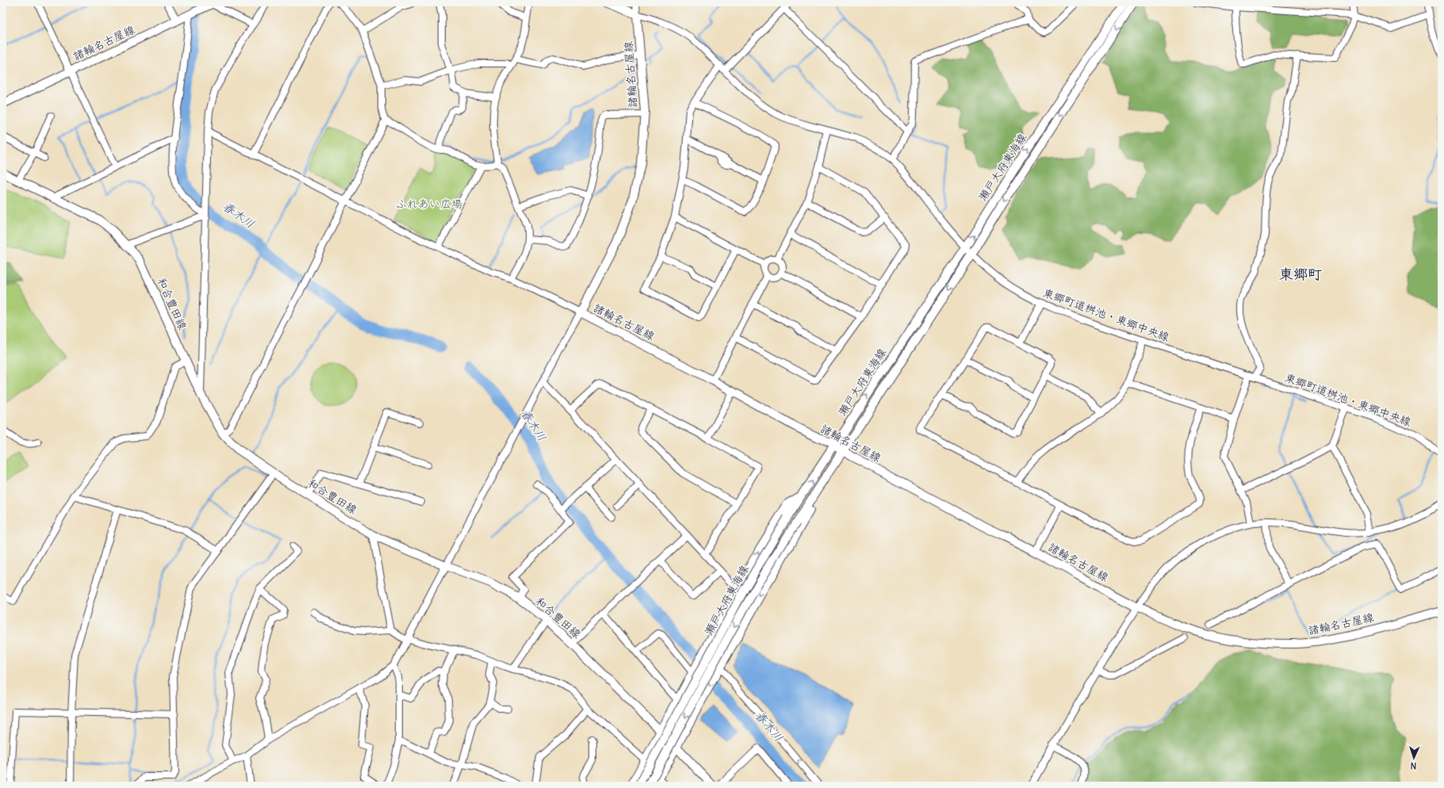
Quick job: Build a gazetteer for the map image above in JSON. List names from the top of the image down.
{
  "streets": {
    "main road": ["諸輪名古屋線", "瀬戸大府東海線", "和合豊田線"],
    "street": ["東郷町道桝池・東郷中央線"]
  },
  "crossings": [
    ["諸輪名古屋線", "瀬戸大府東海線"],
    ["諸輪名古屋線", "東郷町道桝池・東郷中央線"],
    ["瀬戸大府東海線", "東郷町道桝池・東郷中央線"]
  ],
  "districts": ["東郷町"],
  "water": ["春木川"],
  "parks": ["ふれあい広場"],
  "north": "bottom"
}
